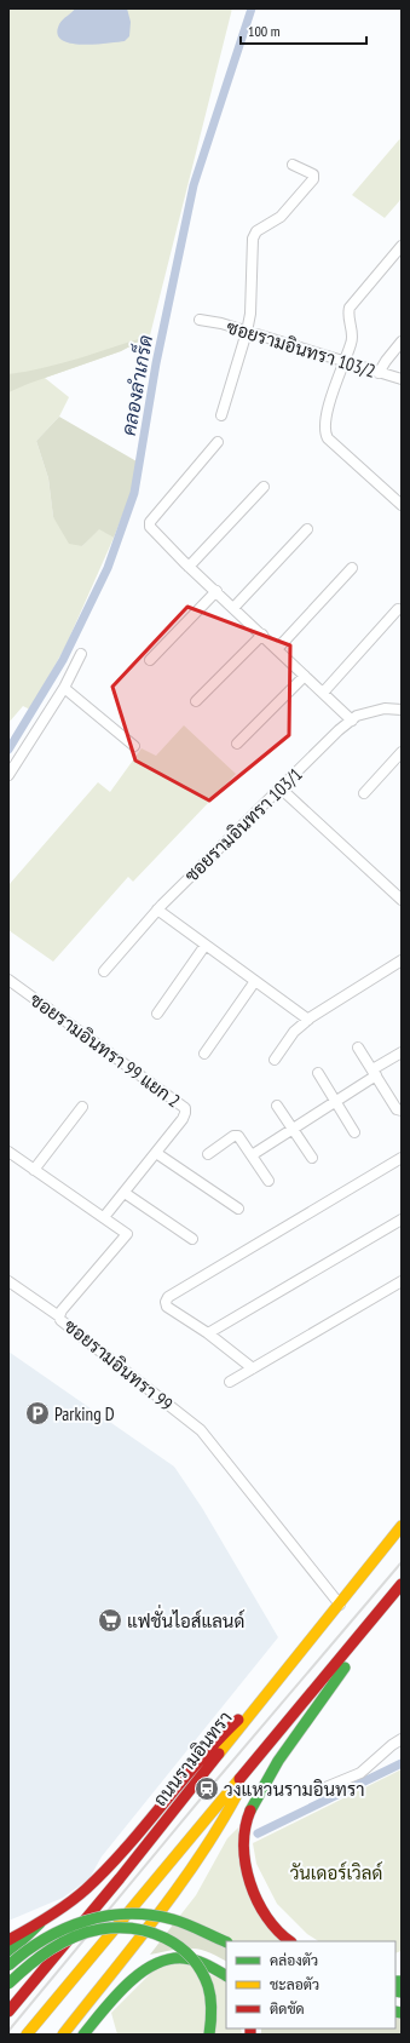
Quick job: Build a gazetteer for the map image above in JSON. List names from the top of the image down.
{
  "streets": {
    "main road": ["ถนนรามอินทรา"],
    "street": [
      "ซอยรามอินทรา 103/2",
      "ซอยรามอินทรา 103/1",
      "ซอยรามอินทรา 99 แยก 2",
      "ซอยรามอินทรา 99"
    ]
  },
  "crossings": [
    ["ซอยรามอินทรา 99 แยก 2", "ซอยรามอินทรา 99"],
    ["ซอยรามอินทรา 99", "ถนนรามอินทรา"]
  ],
  "water": ["คลองลำเกร็ด"],
  "parks": ["วันเดอร์เวิลด์"],
  "places": {
    "parking": ["Parking D"],
    "supermarket": ["แฟชั่นไอส์แลนด์"],
    "station": ["วงแหวนรามอินทรา"]
  },
  "legend": ["คล่องตัว", "ชะลอตัว", "ติดขัด"],
  "scale_bar": "100 m"
}
